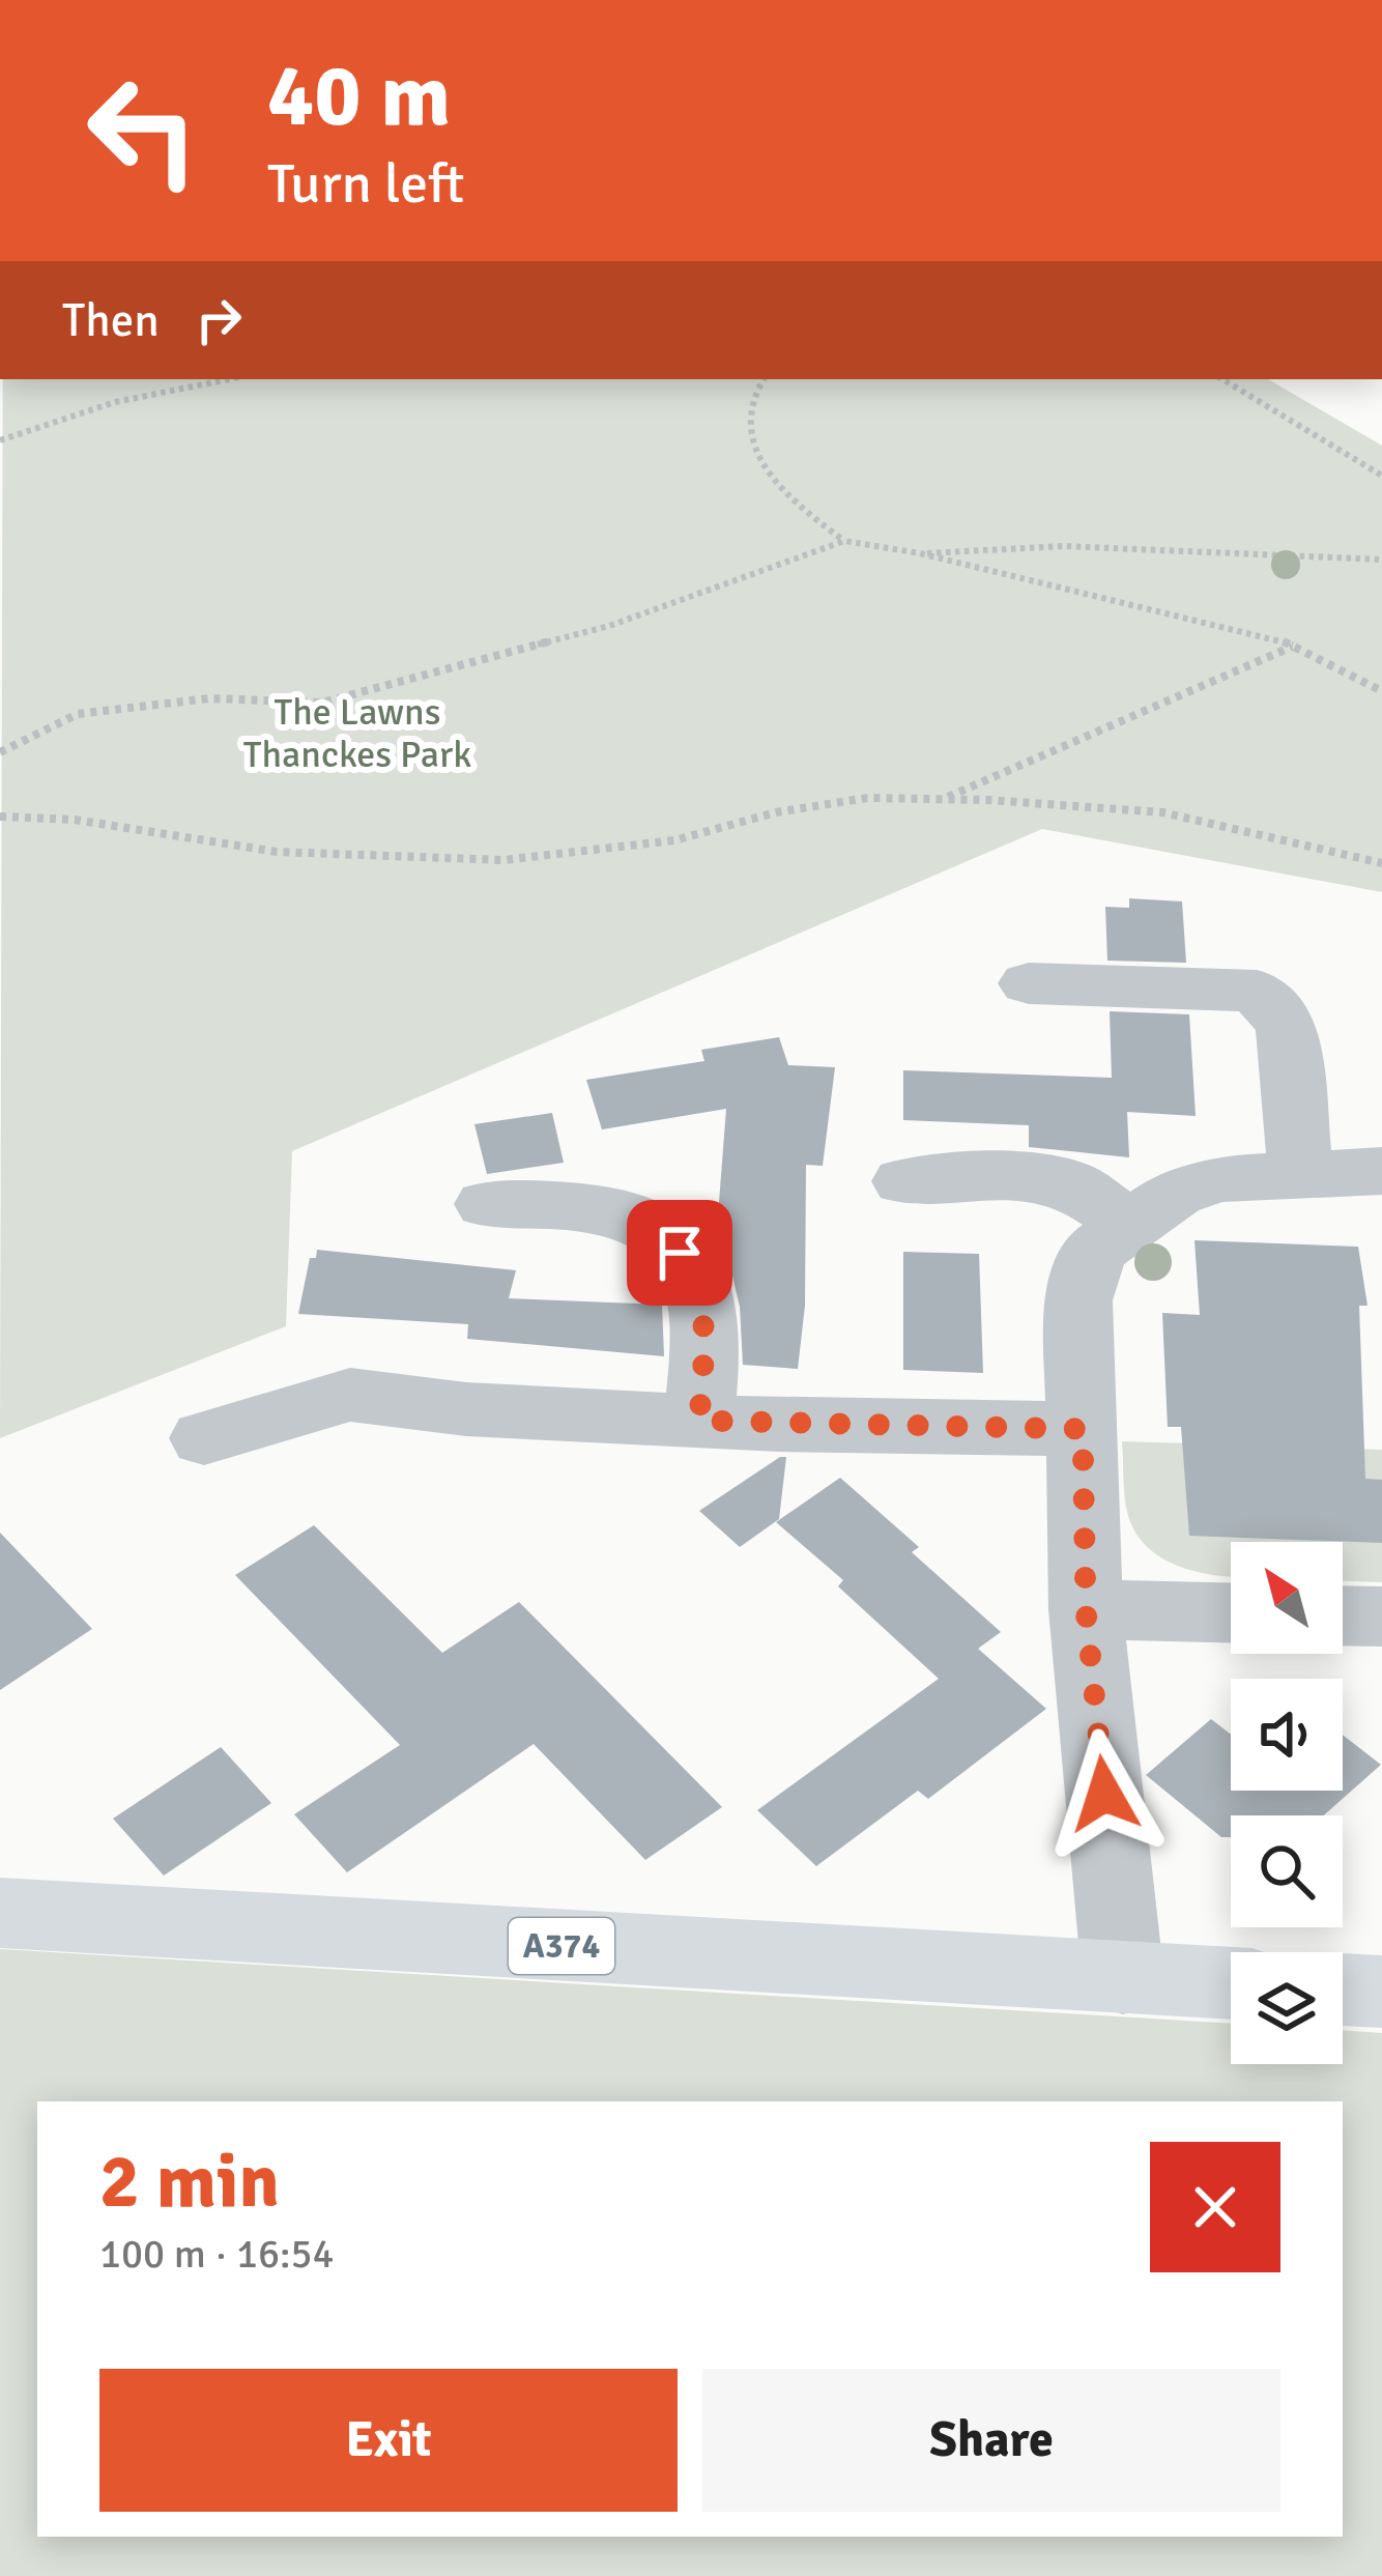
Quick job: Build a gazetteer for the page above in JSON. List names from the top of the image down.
{
  "streets": {
    "main road": ["A374"]
  },
  "parks": ["The Lawns Thanckes Park"],
  "north": "top left",
  "page": {
    "turn": ["40 m", "Turn left"],
    "then": "Then",
    "heading": ["2 min", "100 m · 16:54"],
    "buttons": ["Exit", "Share"]
  }
}
